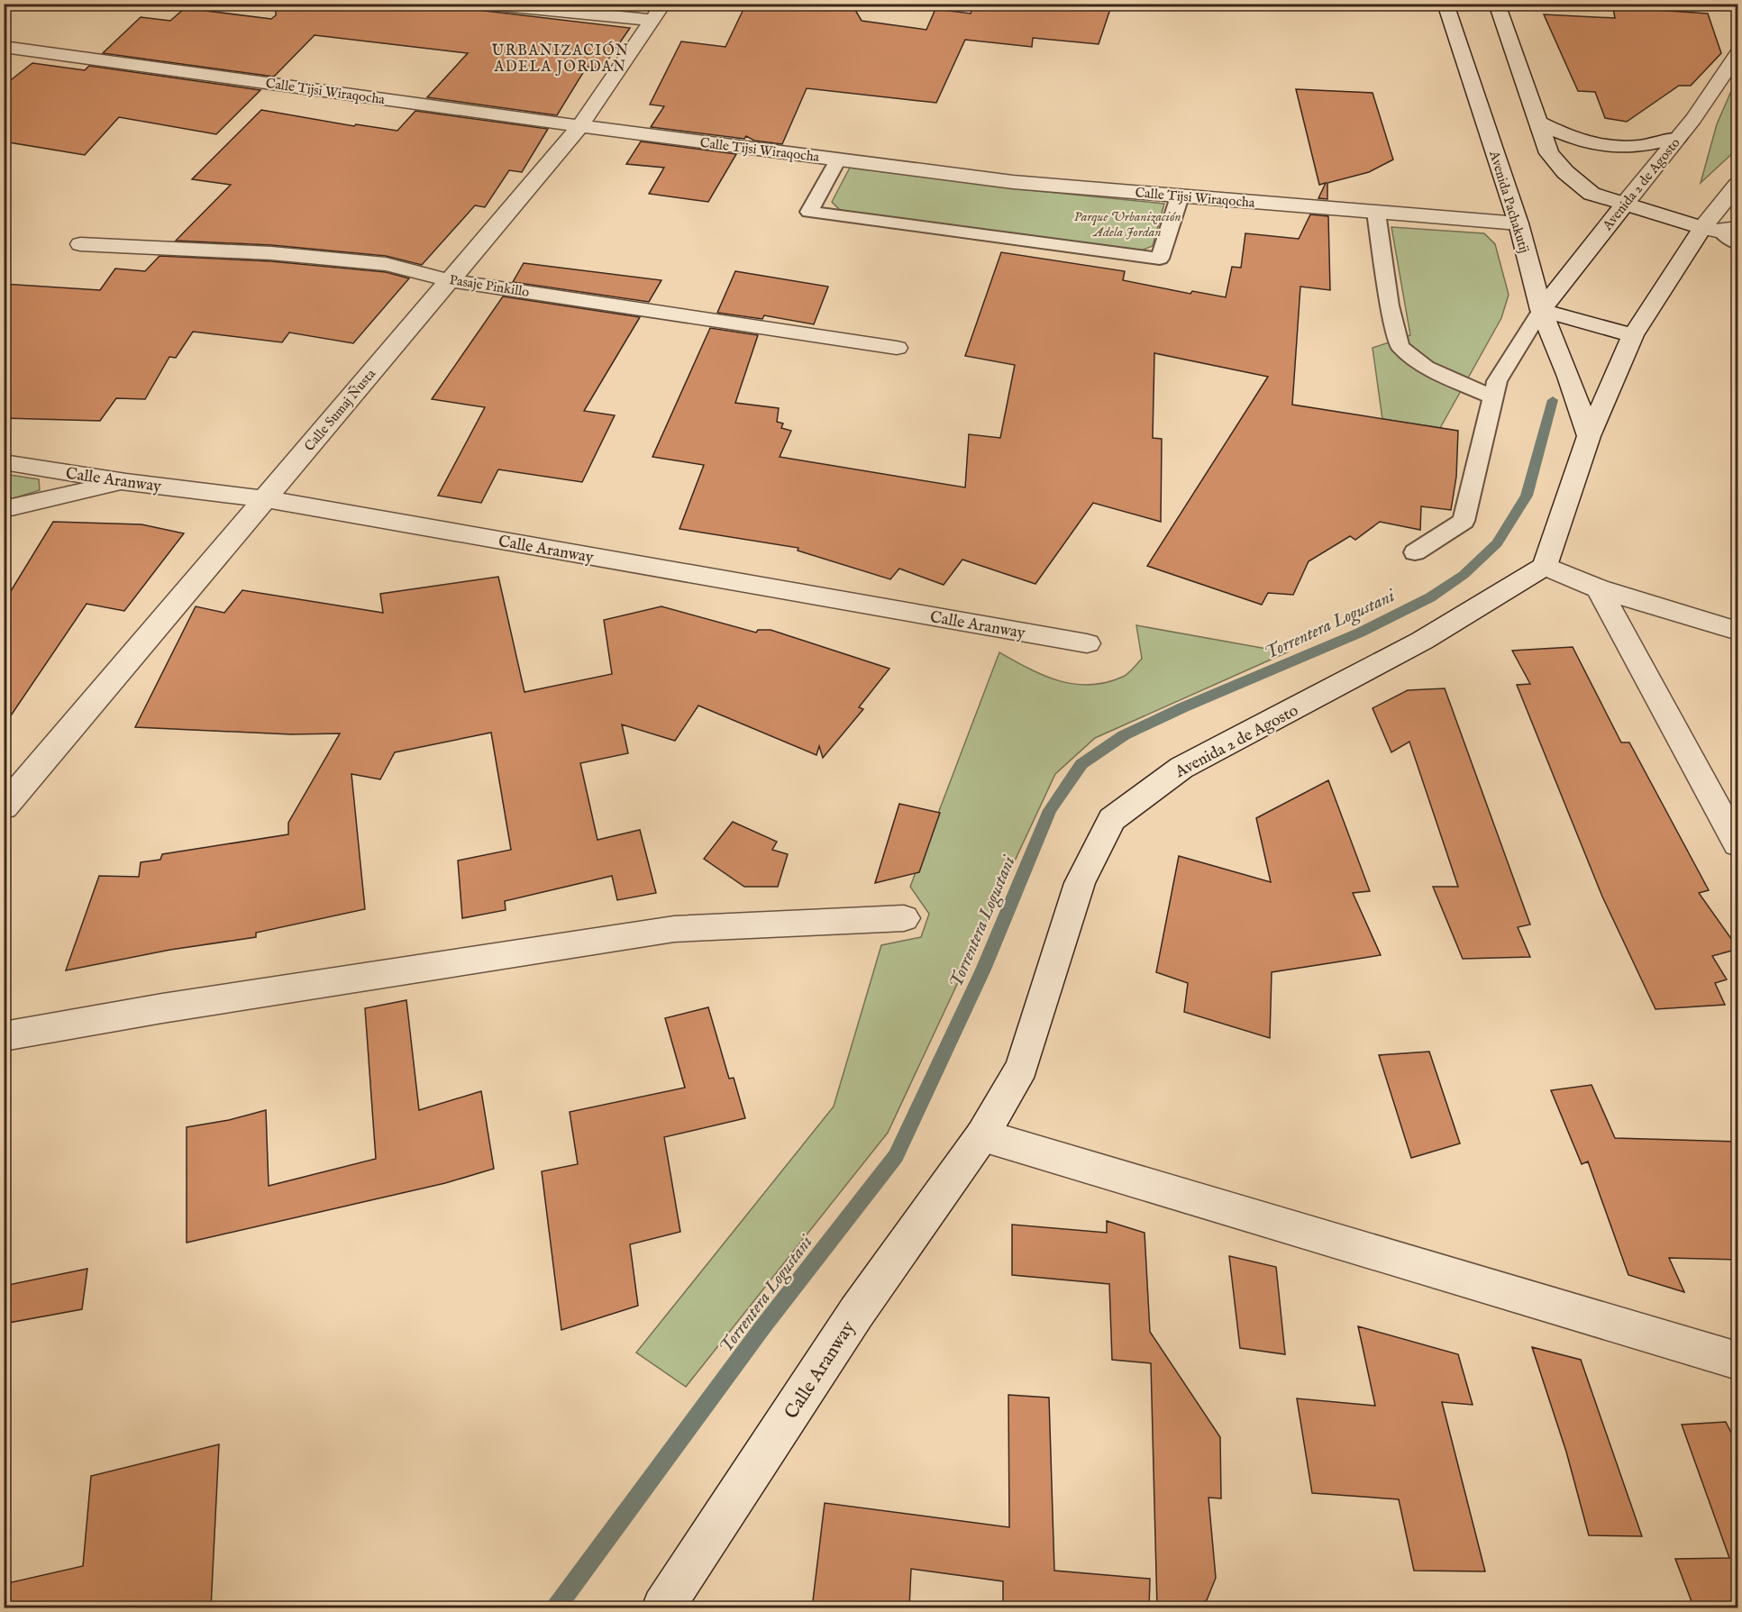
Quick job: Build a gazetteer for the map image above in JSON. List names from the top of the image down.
{
  "streets": {
    "street": [
      "Calle Tijsi Wiraqocha",
      "Avenida 2 de Agosto",
      "Avenida Pachakutij",
      "Pasaje Pinkillo",
      "Calle Sumaj Ñusta",
      "Calle Aranway"
    ]
  },
  "crossings": [
    ["Calle Tijsi Wiraqocha", "Avenida Pachakutij"],
    ["Calle Tijsi Wiraqocha", "Calle Sumaj Ñusta"],
    ["Avenida 2 de Agosto", "Avenida Pachakutij"],
    ["Avenida 2 de Agosto", "Calle Aranway"],
    ["Pasaje Pinkillo", "Calle Sumaj Ñusta"],
    ["Calle Sumaj Ñusta", "Calle Aranway"]
  ],
  "districts": ["URBANIZACIÓN ADELA JORDAN"],
  "water": ["Torrentera Logustani"],
  "parks": ["Parque Urbanización Adela Jordan"]
}
